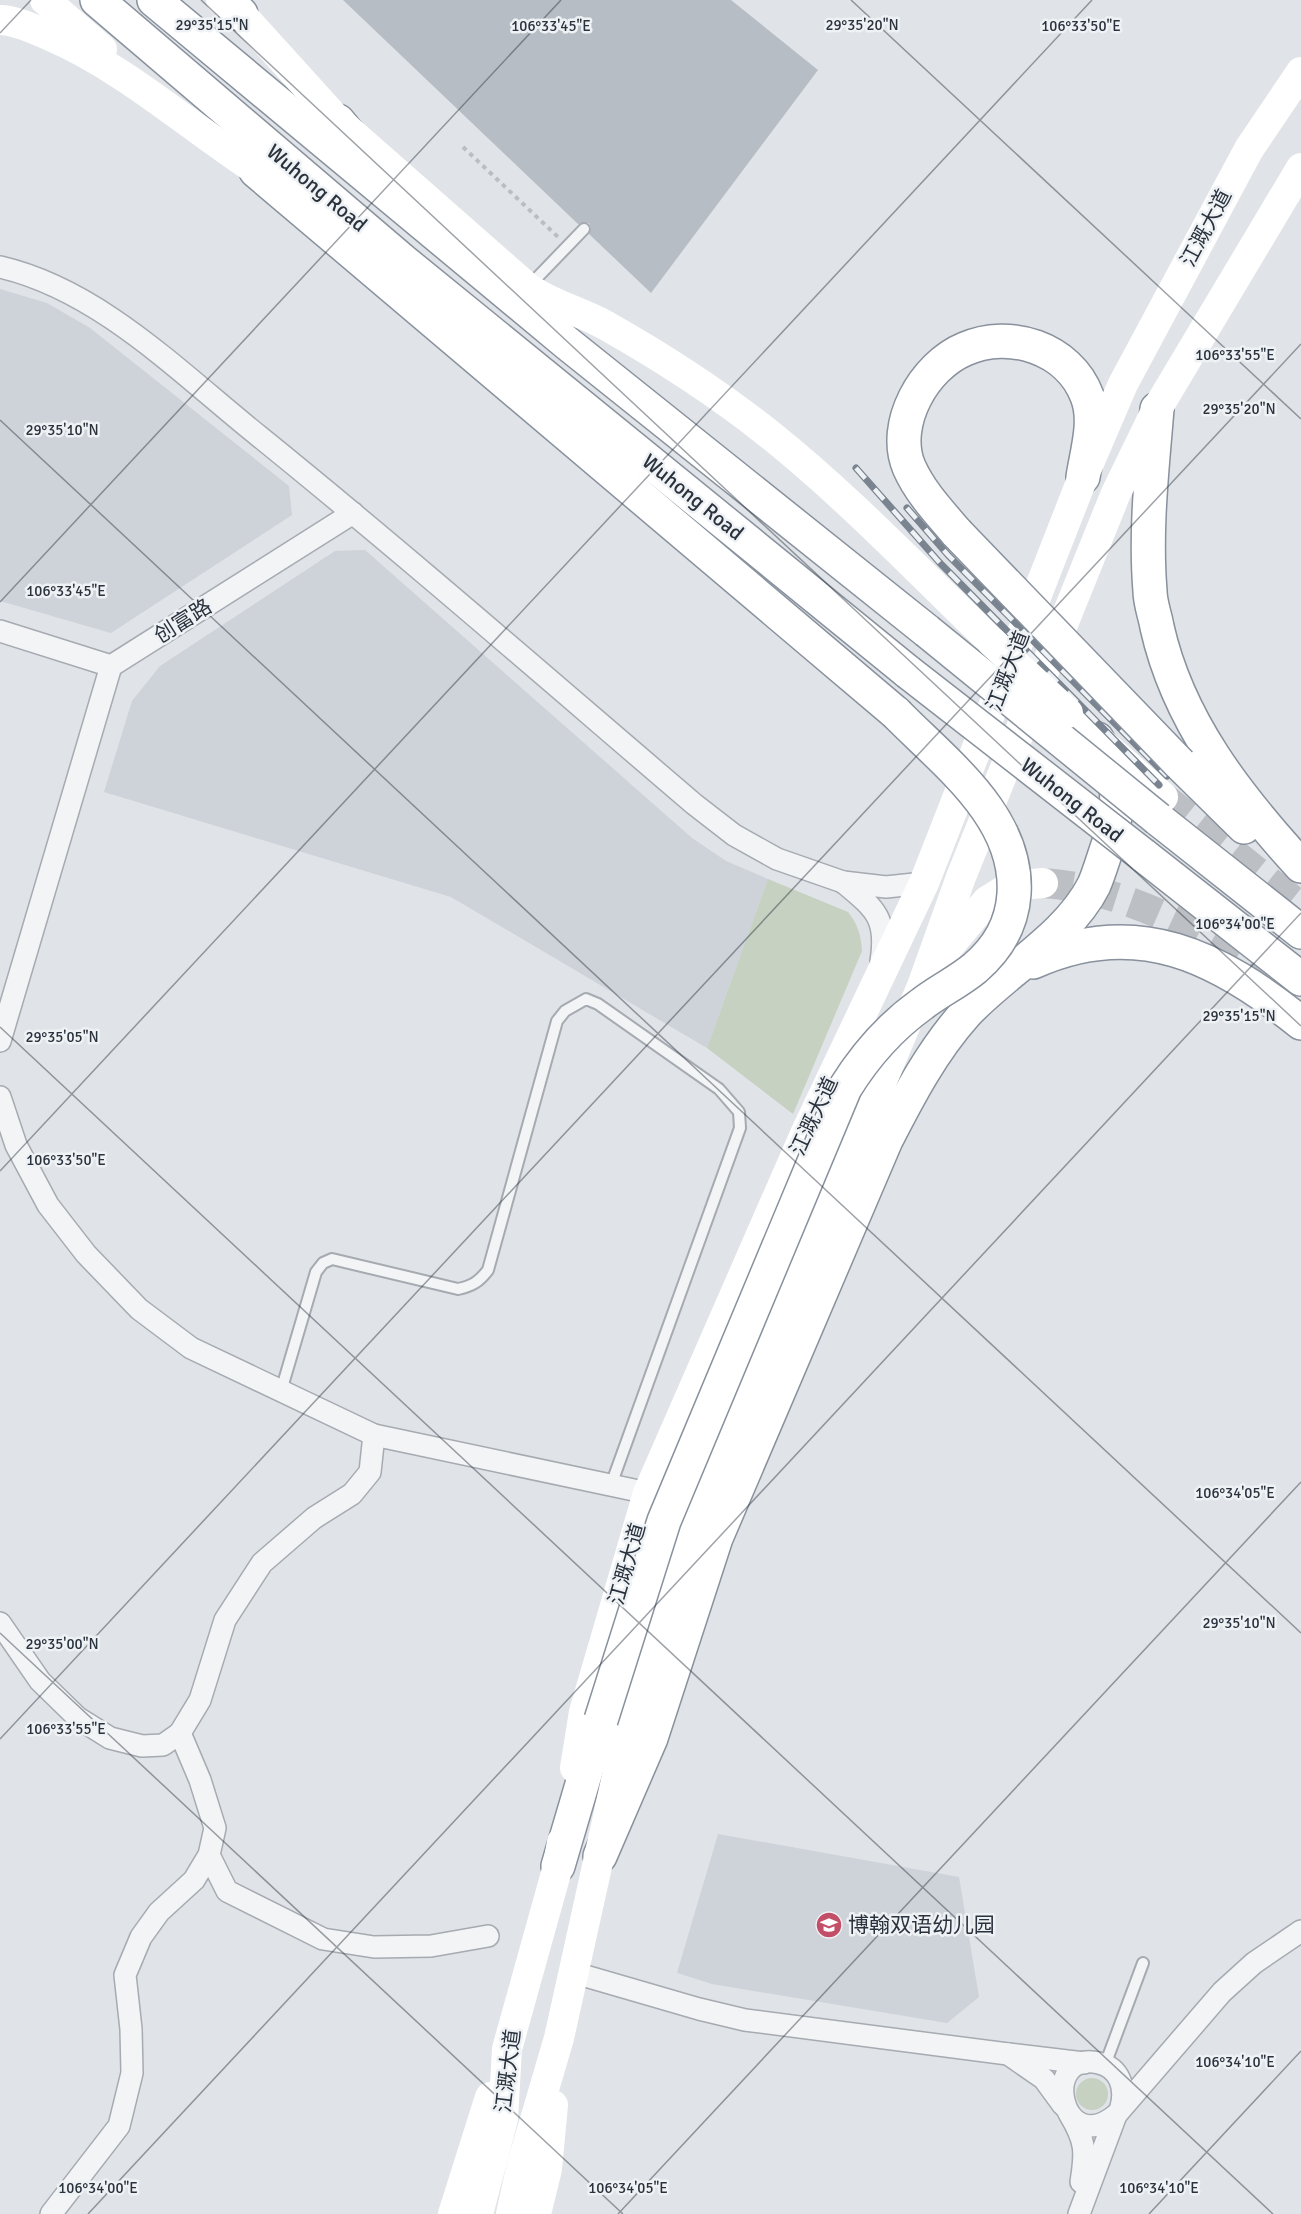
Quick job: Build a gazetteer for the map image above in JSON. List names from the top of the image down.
{
  "streets": {
    "highway": ["Wuhong Road"],
    "main road": ["江溉大道"],
    "street": ["创富路"]
  },
  "places": {
    "school or university": ["博翰双语幼儿园"]
  },
  "coordinates": [
    "29°35'20\"N",
    "29°35'15\"N",
    "106°33'45\"E",
    "106°33'50\"E",
    "106°33'55\"E",
    "29°35'10\"N",
    "106°34'00\"E",
    "29°35'05\"N",
    "106°34'05\"E",
    "29°35'00\"N",
    "106°34'10\"E"
  ]
}
